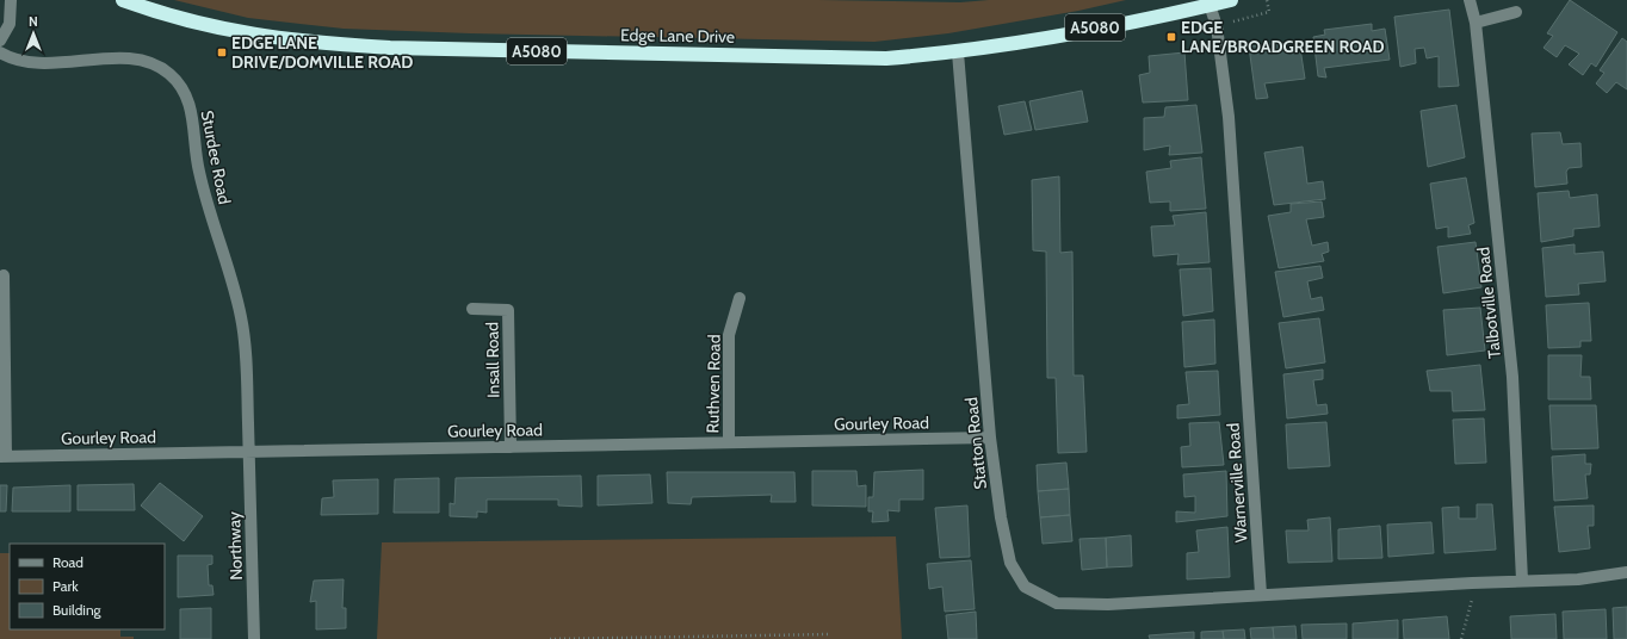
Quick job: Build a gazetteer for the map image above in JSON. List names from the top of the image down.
{
  "streets": {
    "highway": ["A5080", "Edge Lane Drive"],
    "street": [
      "Sturdee Road",
      "Talbotville Road",
      "Insall Road",
      "Ruthven Road",
      "Gourley Road",
      "Statton Road",
      "Warnerville Road",
      "Northway"
    ]
  },
  "crossings": [
    ["Edge Lane Drive", "Statton Road"],
    ["Edge Lane Drive", "Warnerville Road"],
    ["Sturdee Road", "Gourley Road"],
    ["Sturdee Road", "Northway"],
    ["Insall Road", "Gourley Road"],
    ["Ruthven Road", "Gourley Road"],
    ["Gourley Road", "Statton Road"],
    ["Gourley Road", "Northway"],
    ["Statton Road", "Warnerville Road"]
  ],
  "places": {
    "transit": ["EDGE LANE/BROADGREEN ROAD", "EDGE LANE DRIVE/DOMVILLE ROAD"]
  },
  "legend": ["Road", "Park", "Building"],
  "north": "top"
}
